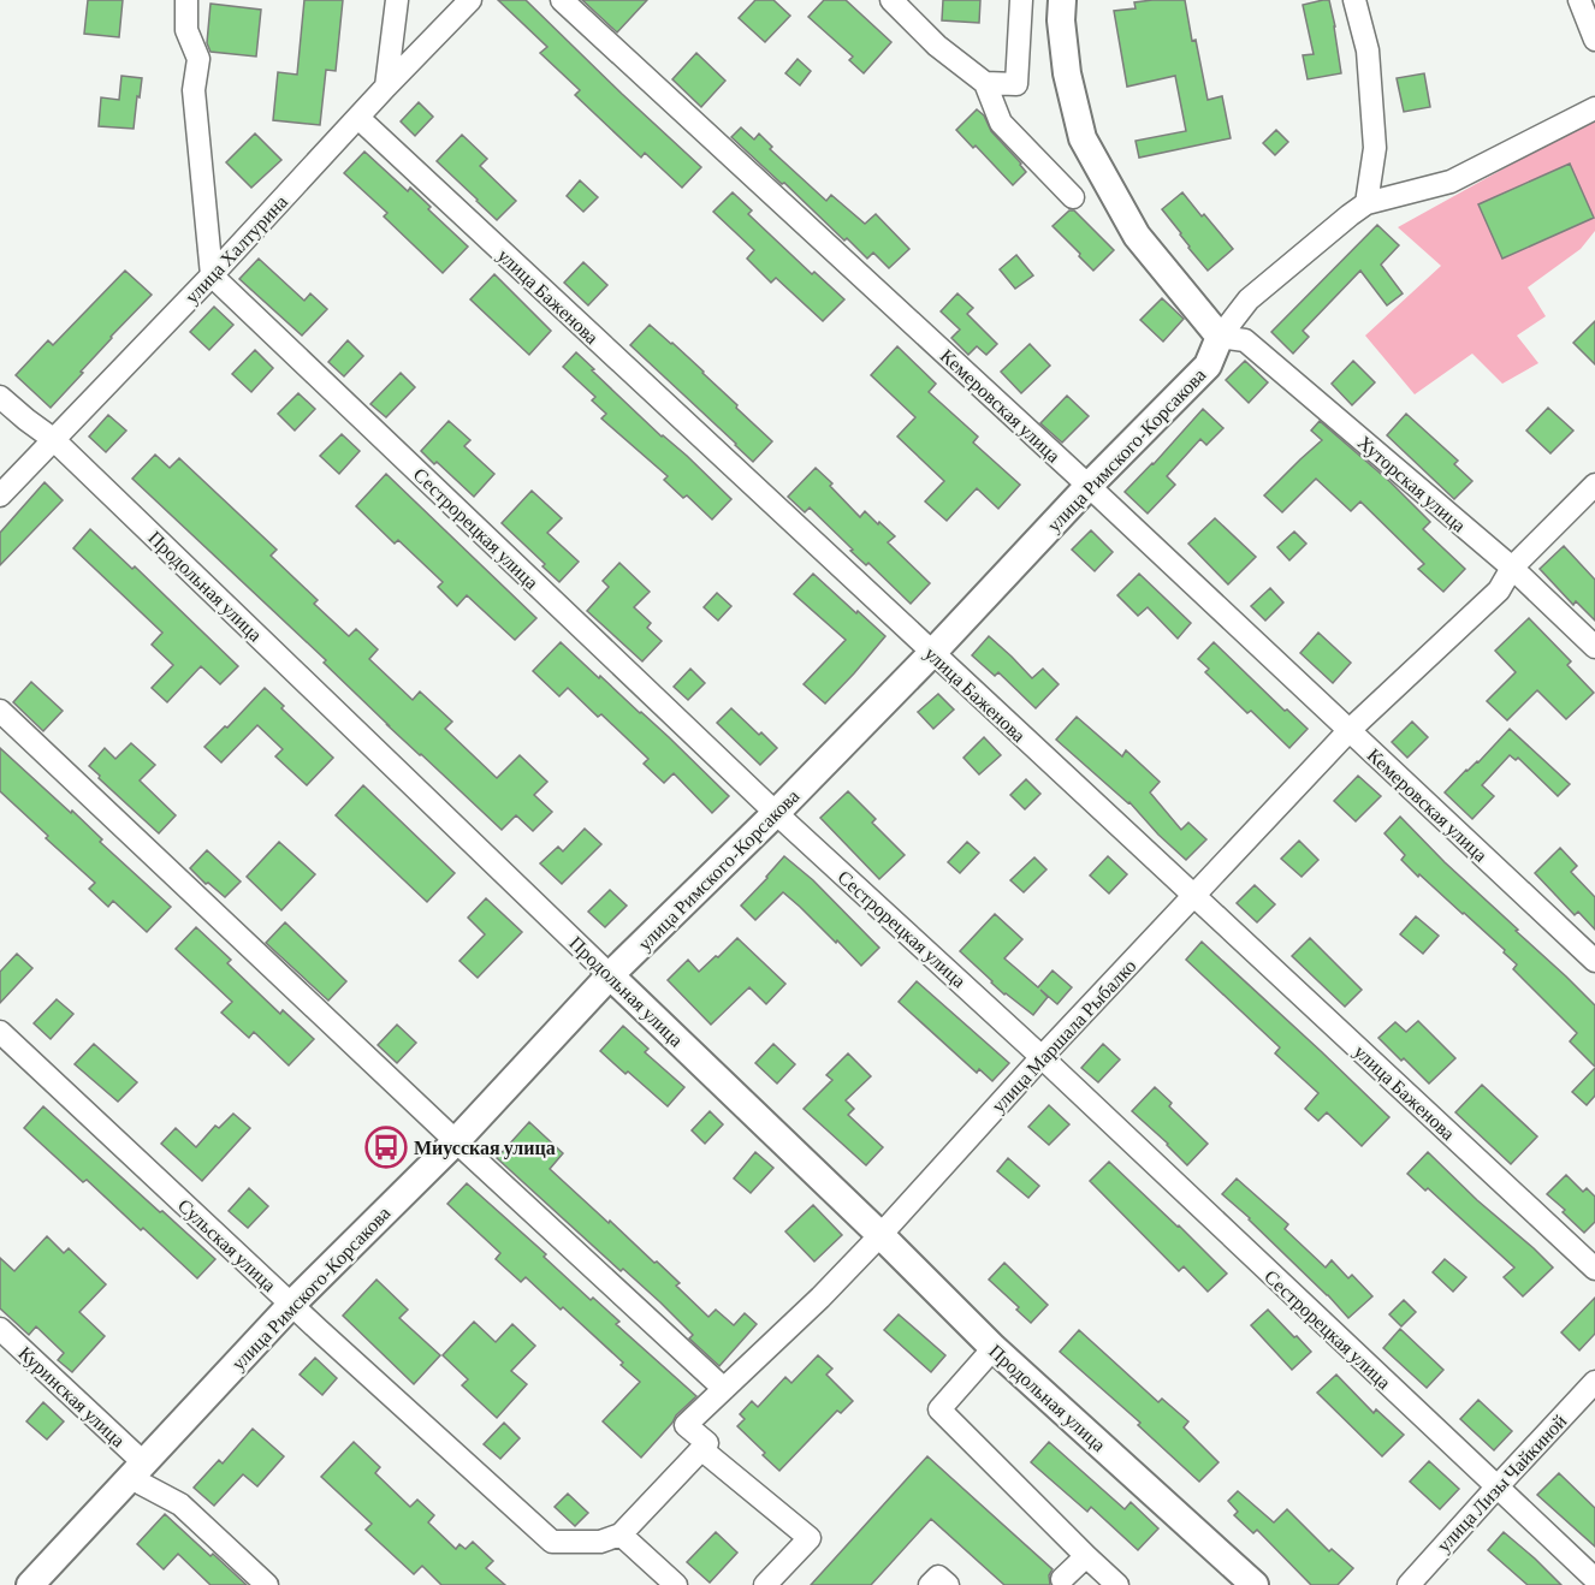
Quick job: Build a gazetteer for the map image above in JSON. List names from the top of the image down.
{
  "streets": {
    "main road": ["улица Римского-Корсакова", "Продольная улица"],
    "street": [
      "улица Халтурина",
      "улица Баженова",
      "Кемеровская улица",
      "Хуторская улица",
      "Сестрорецкая улица",
      "улица Маршала Рыбалко",
      "Сульская улица",
      "Куринская улица",
      "улица Лизы Чайкиной"
    ]
  },
  "crossings": [
    ["улица Халтурина", "улица Баженова"],
    ["улица Халтурина", "Сестрорецкая улица"],
    ["улица Халтурина", "Продольная улица"],
    ["улица Баженова", "улица Римского-Корсакова"],
    ["улица Баженова", "улица Маршала Рыбалко"],
    ["Кемеровская улица", "улица Римского-Корсакова"],
    ["Кемеровская улица", "улица Маршала Рыбалко"],
    ["улица Римского-Корсакова", "Хуторская улица"],
    ["улица Римского-Корсакова", "Сестрорецкая улица"],
    ["улица Римского-Корсакова", "Продольная улица"],
    ["улица Римского-Корсакова", "Сульская улица"],
    ["улица Римского-Корсакова", "Куринская улица"],
    ["Хуторская улица", "улица Маршала Рыбалко"],
    ["Сестрорецкая улица", "улица Маршала Рыбалко"],
    ["Сестрорецкая улица", "улица Лизы Чайкиной"],
    ["Продольная улица", "улица Маршала Рыбалко"]
  ],
  "places": {
    "bus stop": ["Миусская улица"]
  }
}
